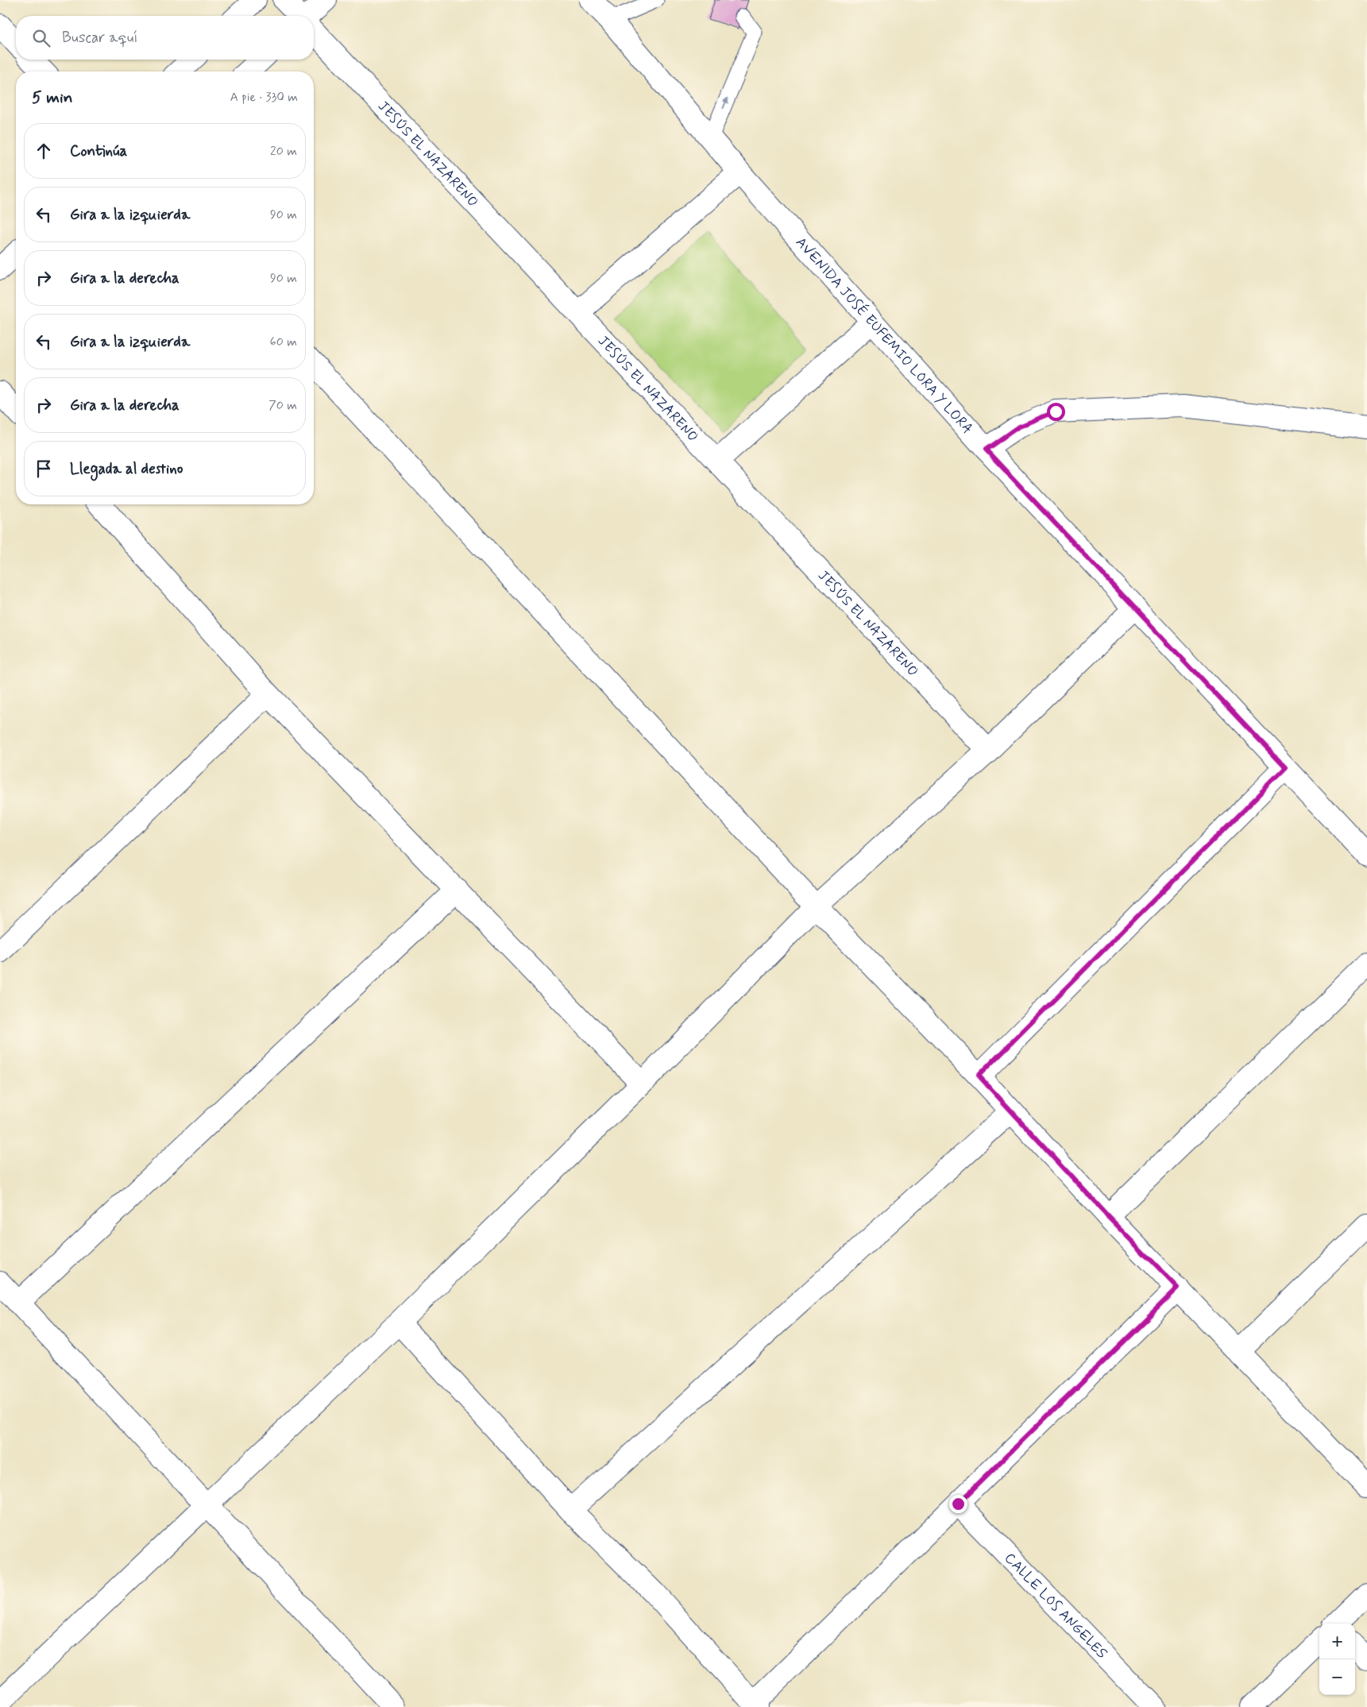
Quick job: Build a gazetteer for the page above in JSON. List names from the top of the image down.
{
  "streets": {
    "street": ["JESÚS EL NAZARENO", "AVENIDA JOSÉ EUFEMIO LORA Y LORA", "CALLE LOS ANGELES"]
  },
  "page": {
    "search": "Buscar aquí",
    "heading": ["5 min", "A pie · 330 m"],
    "list": [
      ["Continúa", "20 m"],
      ["Gira a la izquierda", "90 m"],
      ["Gira a la derecha", "90 m"],
      ["Gira a la izquierda", "60 m"],
      ["Gira a la derecha", "70 m"],
      "Llegada al destino"
    ],
    "map_buttons": ["+", "−"]
  }
}
